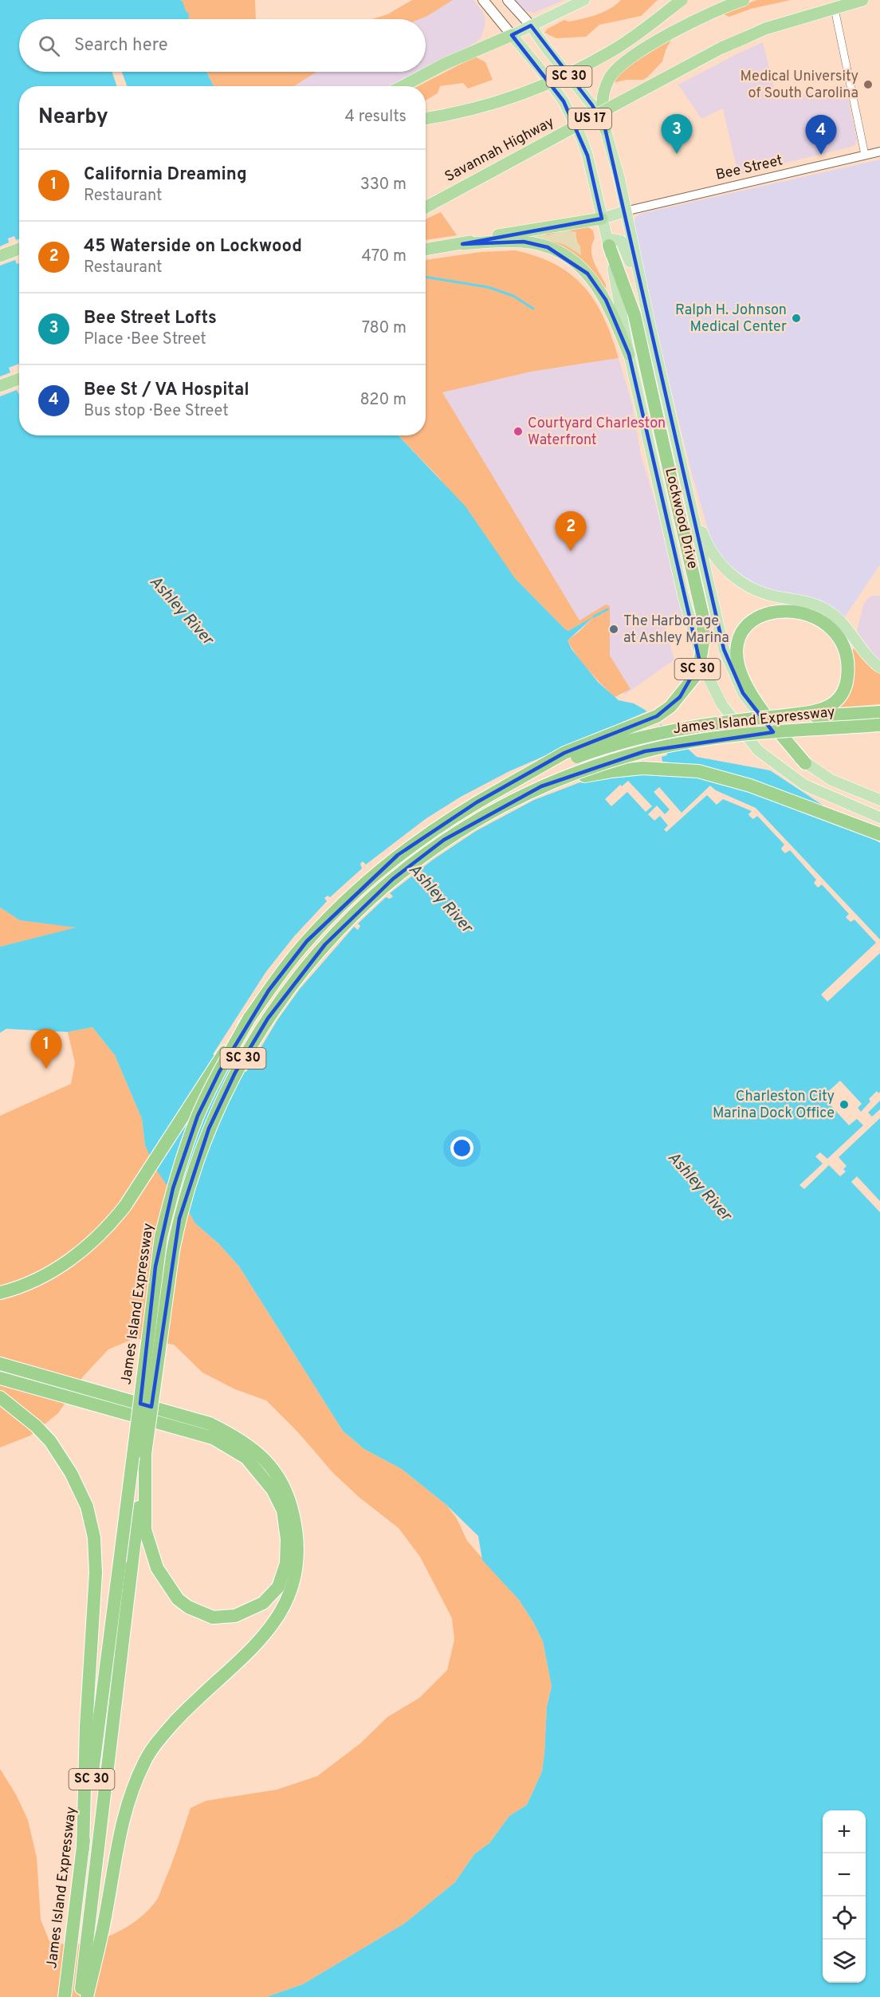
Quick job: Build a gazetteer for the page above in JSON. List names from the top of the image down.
{
  "streets": {
    "highway": [
      "SC 30",
      "US 17",
      "Savannah Highway",
      "James Island Expressway"
    ],
    "main road": ["Lockwood Drive"],
    "street": ["Bee Street"]
  },
  "crossings": [
    ["SC 30", "Lockwood Drive"],
    ["SC 30", "James Island Expressway"],
    ["US 17", "Savannah Highway"],
    ["Bee Street", "Lockwood Drive"]
  ],
  "water": ["Ashley River"],
  "places": [
    "Medical University of South Carolina",
    "Ralph H. Johnson Medical Center",
    "Courtyard Charleston Waterfront",
    "The Harborage at Ashley Marina",
    "Charleston City Marina Dock Office"
  ],
  "page": {
    "search": "Search here",
    "heading": ["Nearby", "4 results"],
    "pins": [
      "3",
      "4",
      "2",
      "1"
    ],
    "list": [
      {
        "mark": "1",
        "name": "California Dreaming",
        "note": "Restaurant",
        "value": "330 m"
      },
      {
        "mark": "2",
        "name": "45 Waterside on Lockwood",
        "note": "Restaurant",
        "value": "470 m"
      },
      {
        "mark": "3",
        "name": "Bee Street Lofts",
        "note": "Place · Bee Street",
        "value": "780 m"
      },
      {
        "mark": "4",
        "name": "Bee St / VA Hospital",
        "note": "Bus stop · Bee Street",
        "value": "820 m"
      }
    ],
    "map_buttons": ["+", "−"]
  }
}
